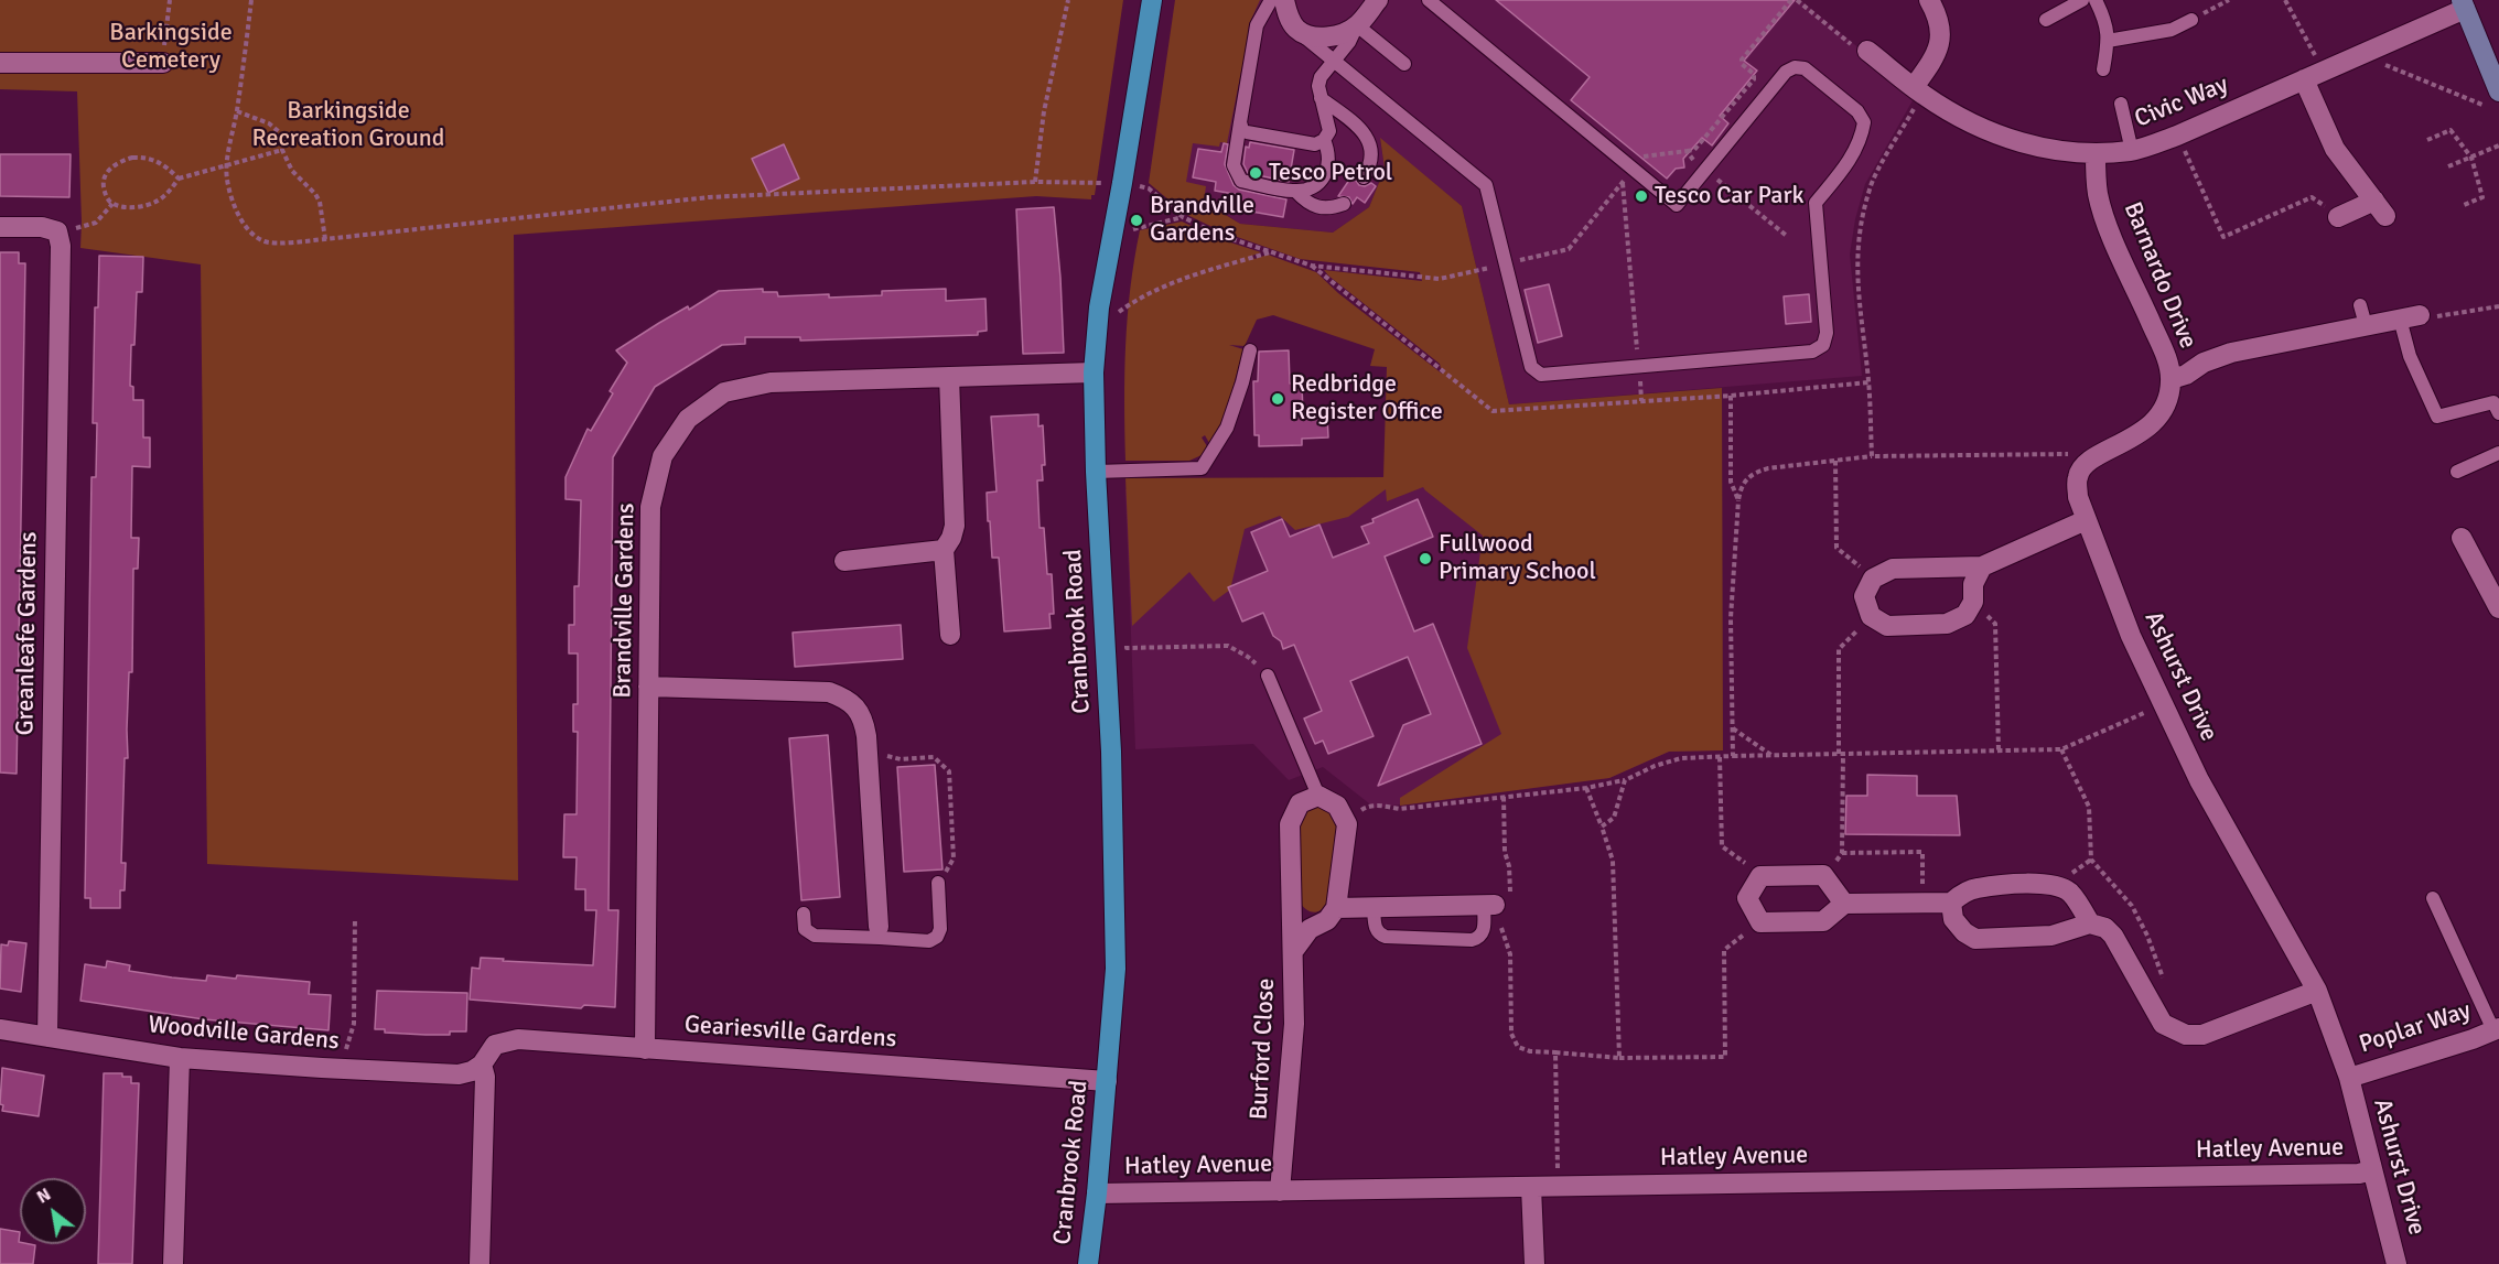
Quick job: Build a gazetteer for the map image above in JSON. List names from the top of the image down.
{
  "streets": {
    "main road": ["Cranbrook Road"],
    "street": [
      "Civic Way",
      "Barnardo Drive",
      "Brandville Gardens",
      "Greanleafe Gardens",
      "Ashurst Drive",
      "Poplar Way",
      "Geariesville Gardens",
      "Woodville Gardens",
      "Burford Close",
      "Hatley Avenue"
    ]
  },
  "crossings": [
    ["Civic Way", "Barnardo Drive"],
    ["Barnardo Drive", "Ashurst Drive"],
    ["Brandville Gardens", "Cranbrook Road"],
    ["Brandville Gardens", "Geariesville Gardens"],
    ["Cranbrook Road", "Geariesville Gardens"],
    ["Cranbrook Road", "Hatley Avenue"],
    ["Greanleafe Gardens", "Woodville Gardens"],
    ["Ashurst Drive", "Poplar Way"],
    ["Ashurst Drive", "Hatley Avenue"],
    ["Geariesville Gardens", "Woodville Gardens"],
    ["Burford Close", "Hatley Avenue"]
  ],
  "parks": ["Barkingside Cemetery", "Barkingside Recreation Ground"],
  "places": [
    "Tesco Petrol",
    "Tesco Car Park",
    "Brandville Gardens",
    "Redbridge Register Office",
    "Fullwood Primary School"
  ],
  "north": "top left"
}
